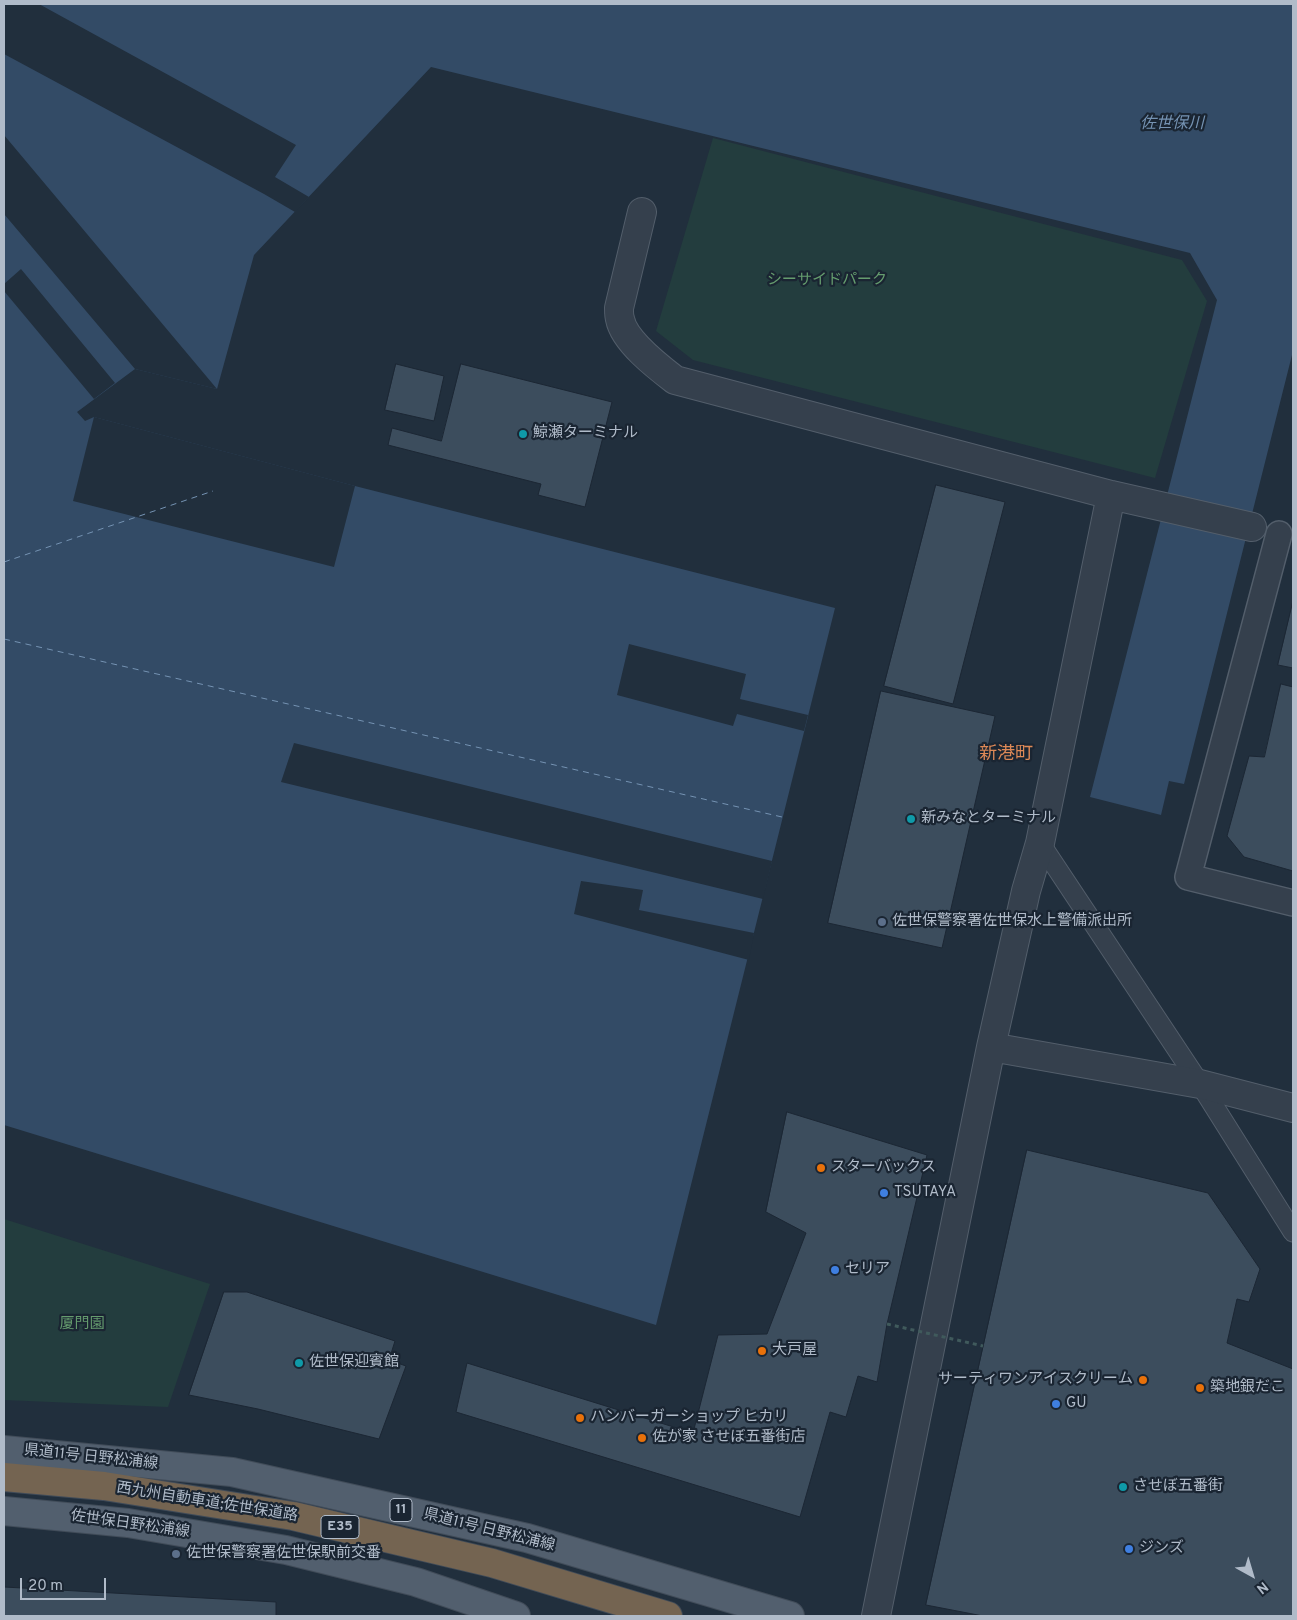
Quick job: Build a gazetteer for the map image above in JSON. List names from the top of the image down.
{
  "streets": {
    "highway": ["西九州自動車道;佐世保道路", "E35"],
    "main road": ["県道11号 日野松浦線", "11", "佐世保日野松浦線"]
  },
  "districts": ["新港町"],
  "water": ["佐世保川"],
  "parks": ["シーサイドパーク", "厦門園"],
  "places": [
    "鯨瀬ターミナル",
    "新みなとターミナル",
    "佐世保警察署佐世保水上警備派出所",
    "スターバックス",
    "TSUTAYA",
    "セリア",
    "大戸屋",
    "佐世保迎賓館",
    "サーティワンアイスクリーム",
    "築地銀だこ",
    "GU",
    "ハンバーガーショップ ヒカリ",
    "佐が家 させぼ五番街店",
    "させぼ五番街",
    "ジンズ",
    "佐世保警察署佐世保駅前交番"
  ],
  "scale_bar": "20 m",
  "north": "bottom right"
}
